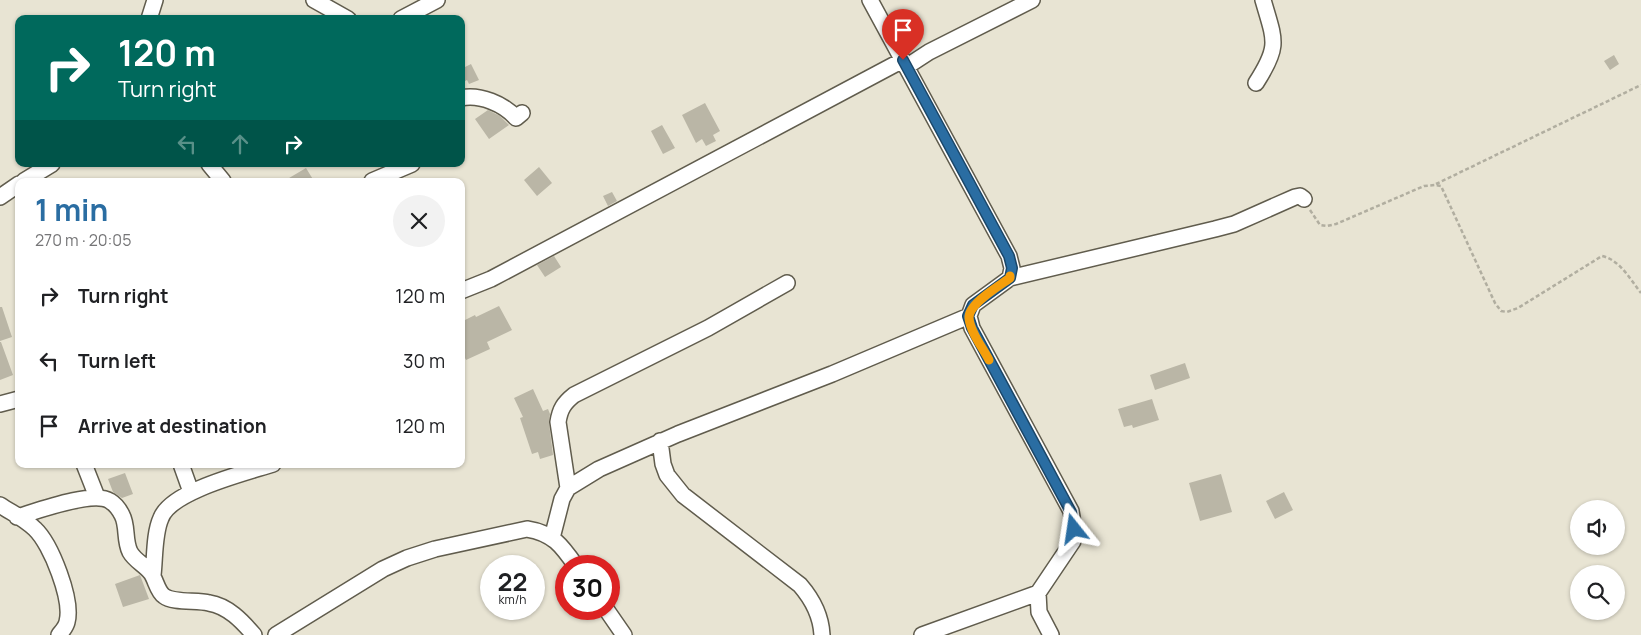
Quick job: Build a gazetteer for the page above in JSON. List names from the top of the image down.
{
  "page": {
    "turn": ["120 m", "Turn right"],
    "heading": ["1 min", "270 m · 20:05"],
    "list": [
      {
        "name": "Turn right",
        "value": "120 m"
      },
      {
        "name": "Turn left",
        "value": "30 m"
      },
      {
        "name": "Arrive at destination",
        "value": "120 m"
      }
    ],
    "speed": "22 km/h",
    "limit": "30"
  }
}
